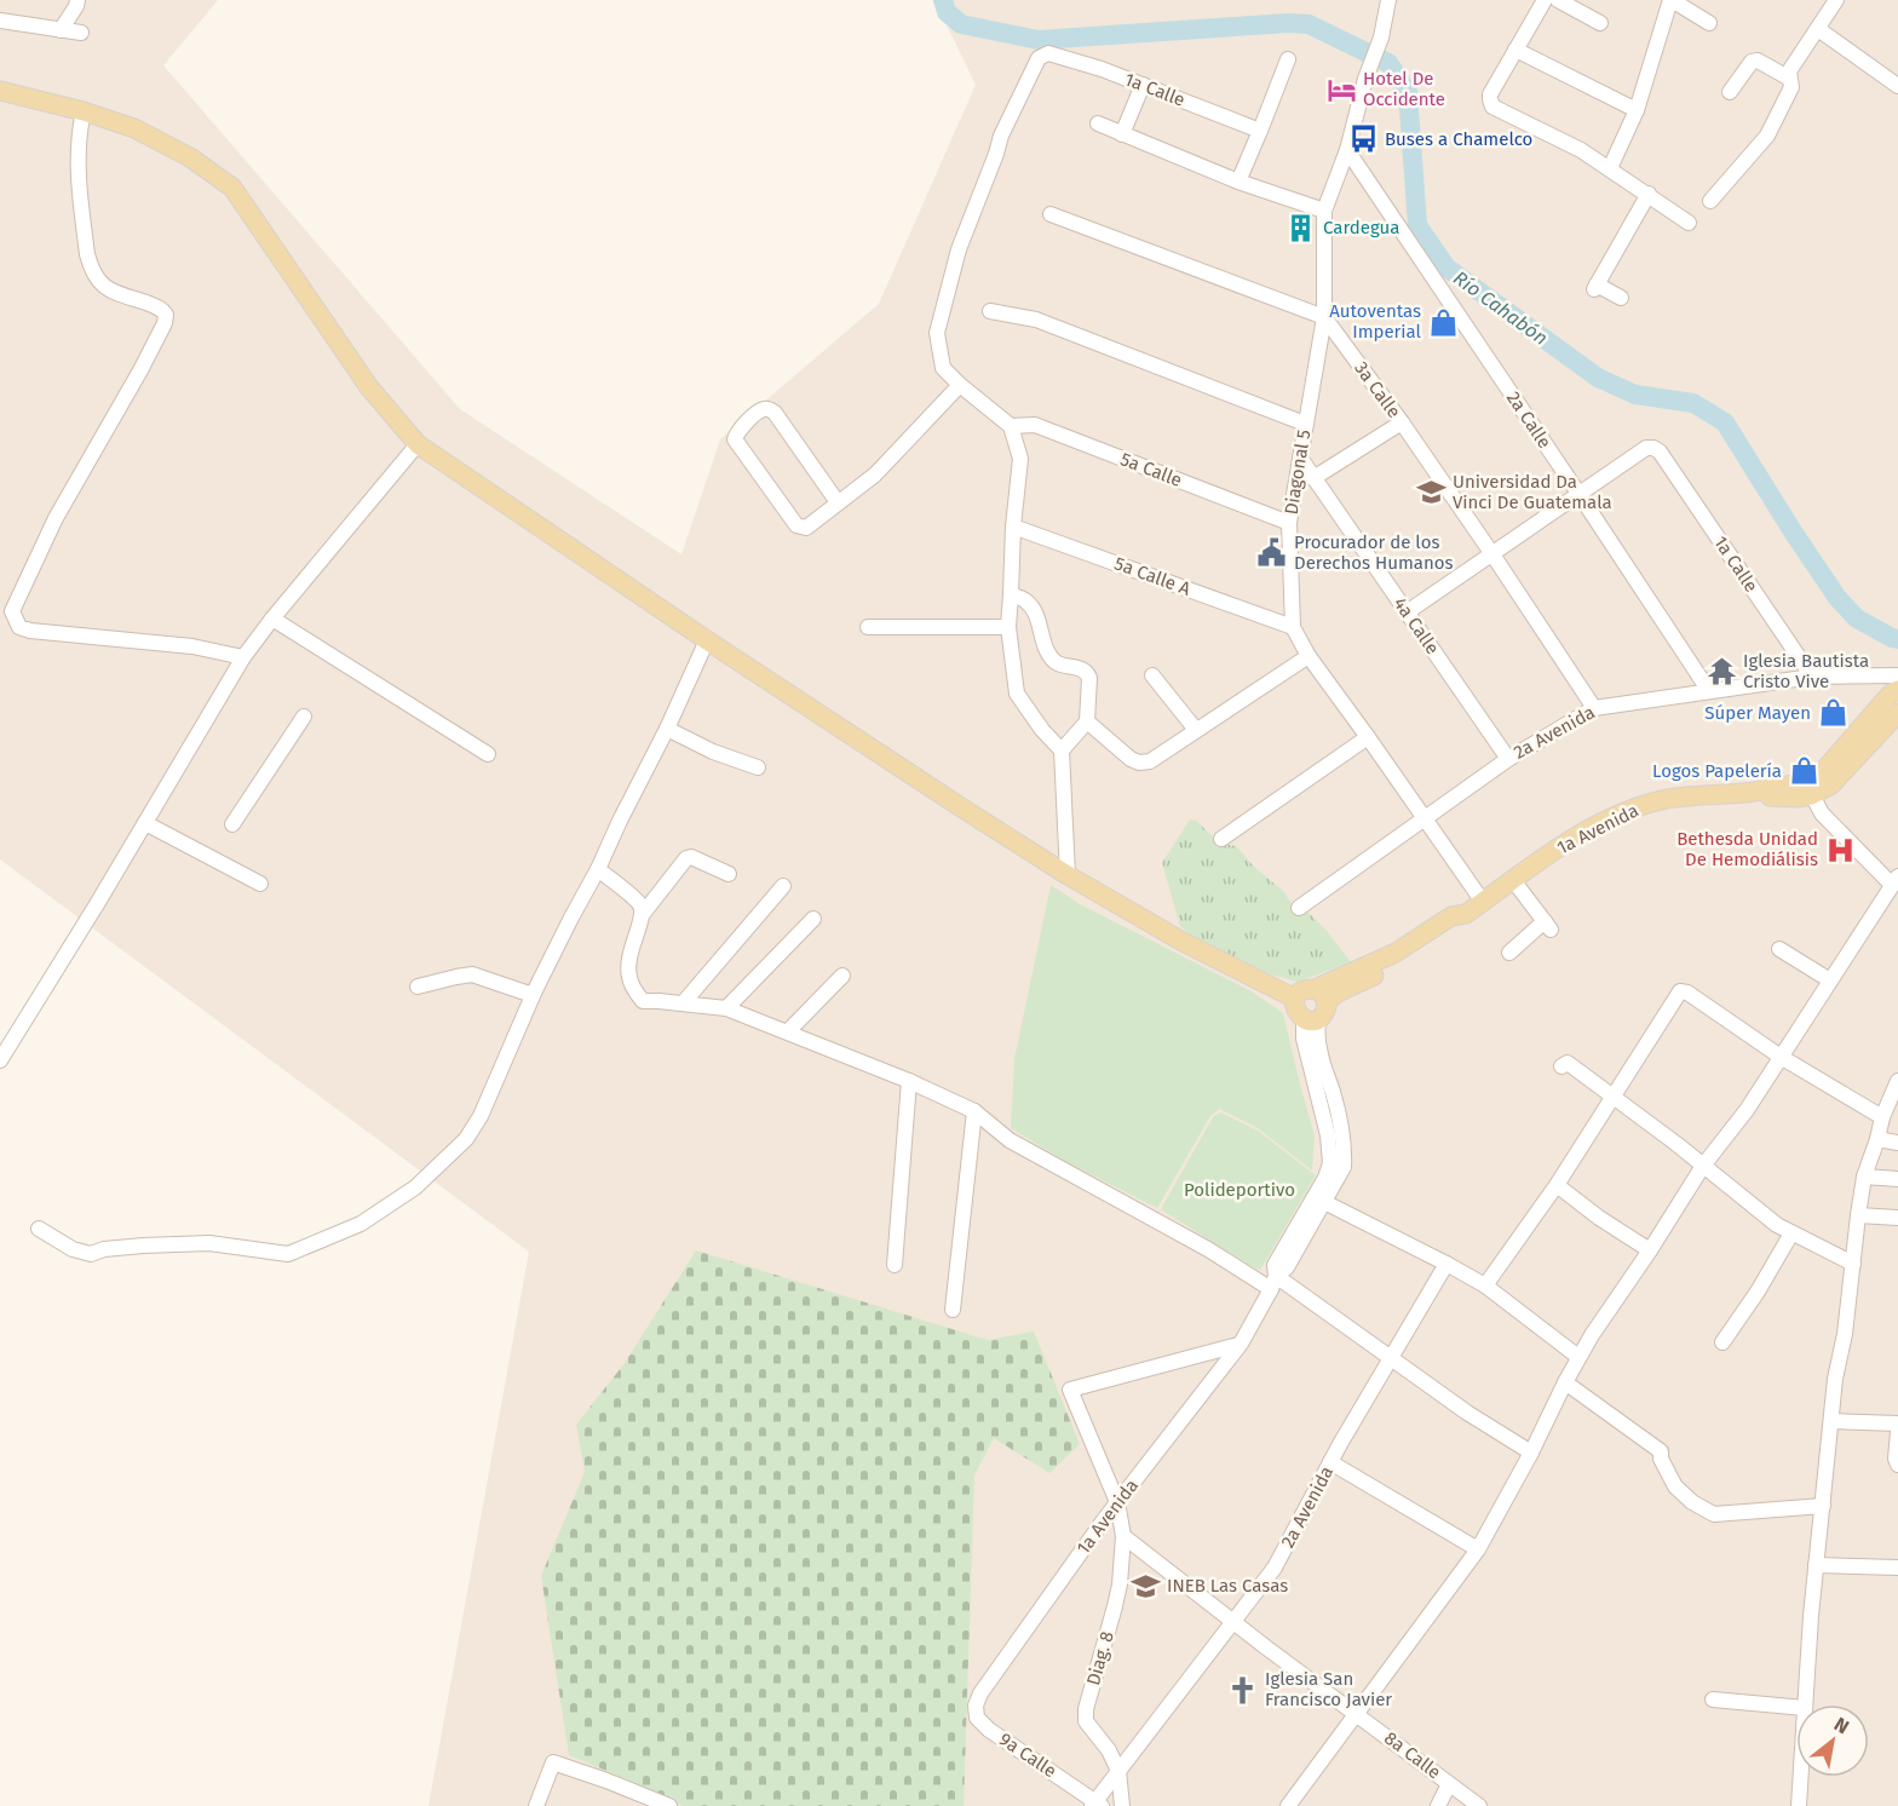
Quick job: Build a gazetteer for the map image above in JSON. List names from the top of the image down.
{
  "streets": {
    "main road": ["1a Avenida"],
    "street": [
      "1a Calle",
      "3a Calle",
      "2a Calle",
      "5a Calle",
      "Diagonal 5",
      "5a Calle A",
      "4a Calle",
      "2a Avenida",
      "Diag. 8",
      "9a Calle",
      "8a Calle"
    ]
  },
  "crossings": [
    ["1a Calle", "2a Calle"],
    ["1a Calle", "2a Avenida"],
    ["3a Calle", "Diagonal 5"],
    ["3a Calle", "2a Avenida"],
    ["2a Calle", "Diagonal 5"],
    ["2a Calle", "2a Avenida"],
    ["5a Calle", "Diagonal 5"],
    ["Diagonal 5", "5a Calle A"],
    ["Diagonal 5", "4a Calle"],
    ["Diagonal 5", "2a Avenida"],
    ["Diagonal 5", "1a Avenida"],
    ["4a Calle", "2a Avenida"],
    ["2a Avenida", "Diag. 8"],
    ["2a Avenida", "9a Calle"],
    ["2a Avenida", "8a Calle"],
    ["1a Avenida", "9a Calle"],
    ["Diag. 8", "8a Calle"]
  ],
  "water": ["Río Cahabón"],
  "parks": ["Polideportivo"],
  "places": {
    "hotel": ["Hotel De Occidente"],
    "bus stop": ["Buses a Chamelco"],
    "building": ["Cardegua"],
    "shop": ["Autoventas Imperial", "Súper Mayen", "Logos Papelería"],
    "school or university": ["Universidad Da Vinci De Guatemala", "INEB Las Casas"],
    "public building": ["Procurador de los Derechos Humanos"],
    "temple": ["Iglesia Bautista Cristo Vive"],
    "hospital": ["Bethesda Unidad De Hemodiálisis"],
    "church": ["Iglesia San Francisco Javier"]
  },
  "north": "top right"
}
